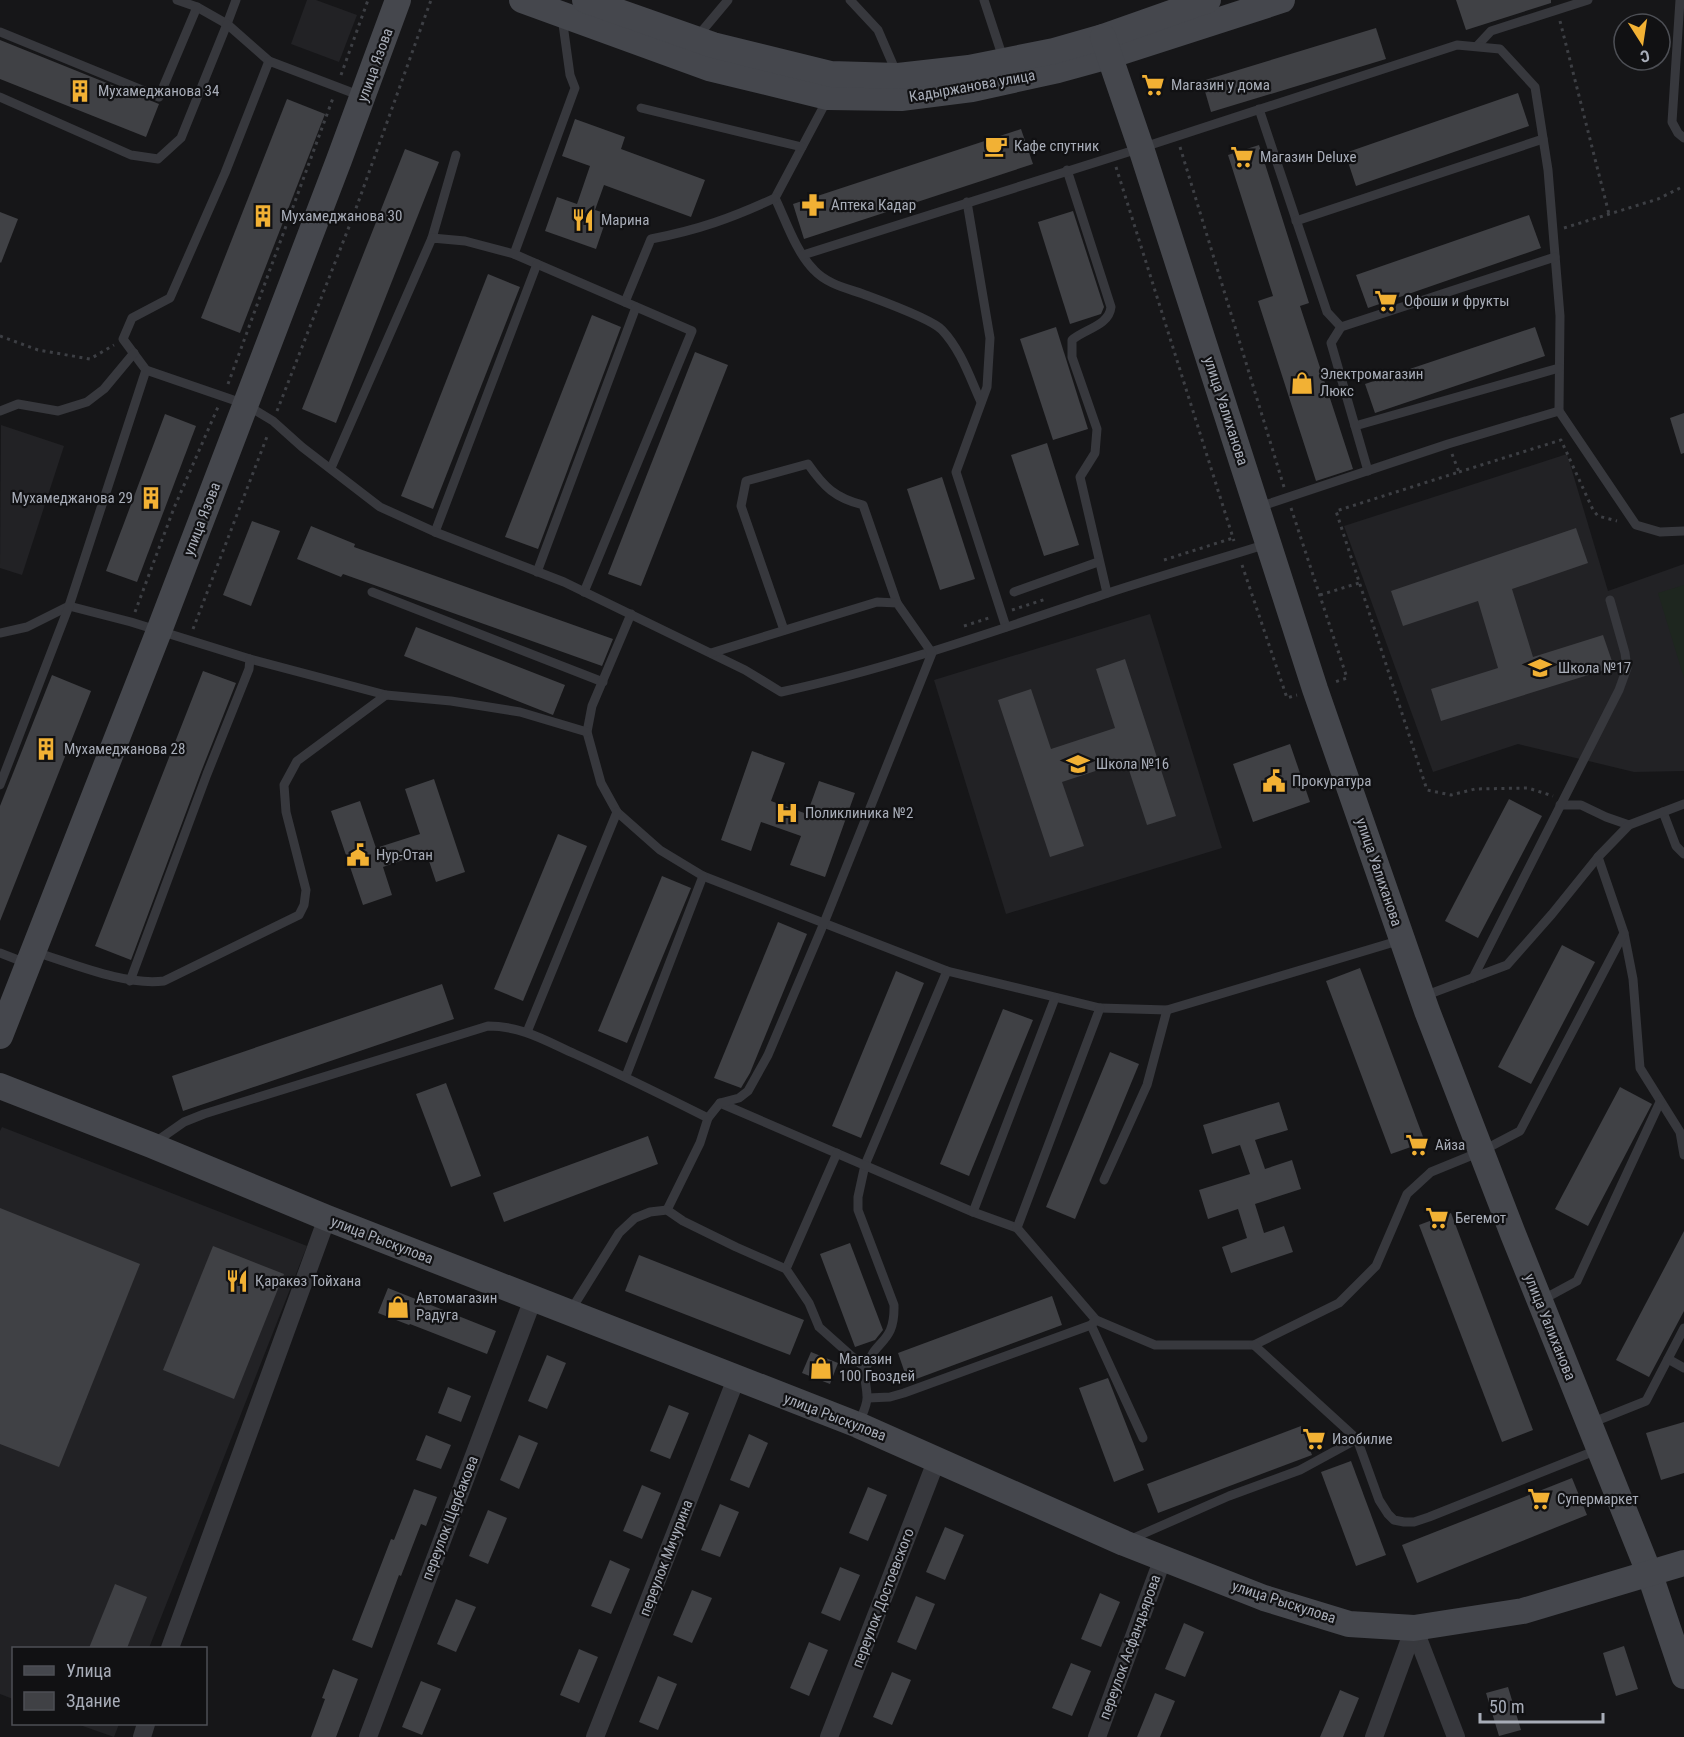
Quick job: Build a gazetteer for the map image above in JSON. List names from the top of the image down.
{
  "streets": {
    "street": [
      "улица Язова",
      "Кадыржанова улица",
      "улица Уалиханова",
      "улица Рыскулова",
      "переулок Щербакова",
      "переулок Мичурина",
      "переулок Достоевского",
      "переулок Асфандьярова"
    ]
  },
  "crossings": [
    ["Кадыржанова улица", "улица Уалиханова"],
    ["улица Уалиханова", "улица Рыскулова"],
    ["улица Рыскулова", "переулок Щербакова"],
    ["улица Рыскулова", "переулок Мичурина"],
    ["улица Рыскулова", "переулок Достоевского"],
    ["улица Рыскулова", "переулок Асфандьярова"]
  ],
  "places": {
    "supermarket": [
      "Магазин у дома",
      "Магазин Deluxe",
      "Офоши и фрукты",
      "Айза",
      "Бегемот",
      "Изобилие",
      "Супермаркет"
    ],
    "building": [
      "Мухамеджанова 34",
      "Мухамеджанова 30",
      "Мухамеджанова 29",
      "Мухамеджанова 28"
    ],
    "cafe": ["Кафе спутник"],
    "pharmacy": ["Аптека Кадар"],
    "restaurant": ["Марина", "Қаракөз Тойхана"],
    "shop": ["Электромагазин Люкс", "Автомагазин Радуга", "Магазин 100 Гвоздей"],
    "school or university": ["Школа №17", "Школа №16"],
    "public building": ["Прокуратура", "Нур-Отан"],
    "hospital": ["Поликлиника №2"]
  },
  "legend": ["Улица", "Здание"],
  "scale_bar": "50 m",
  "north": "bottom"
}
